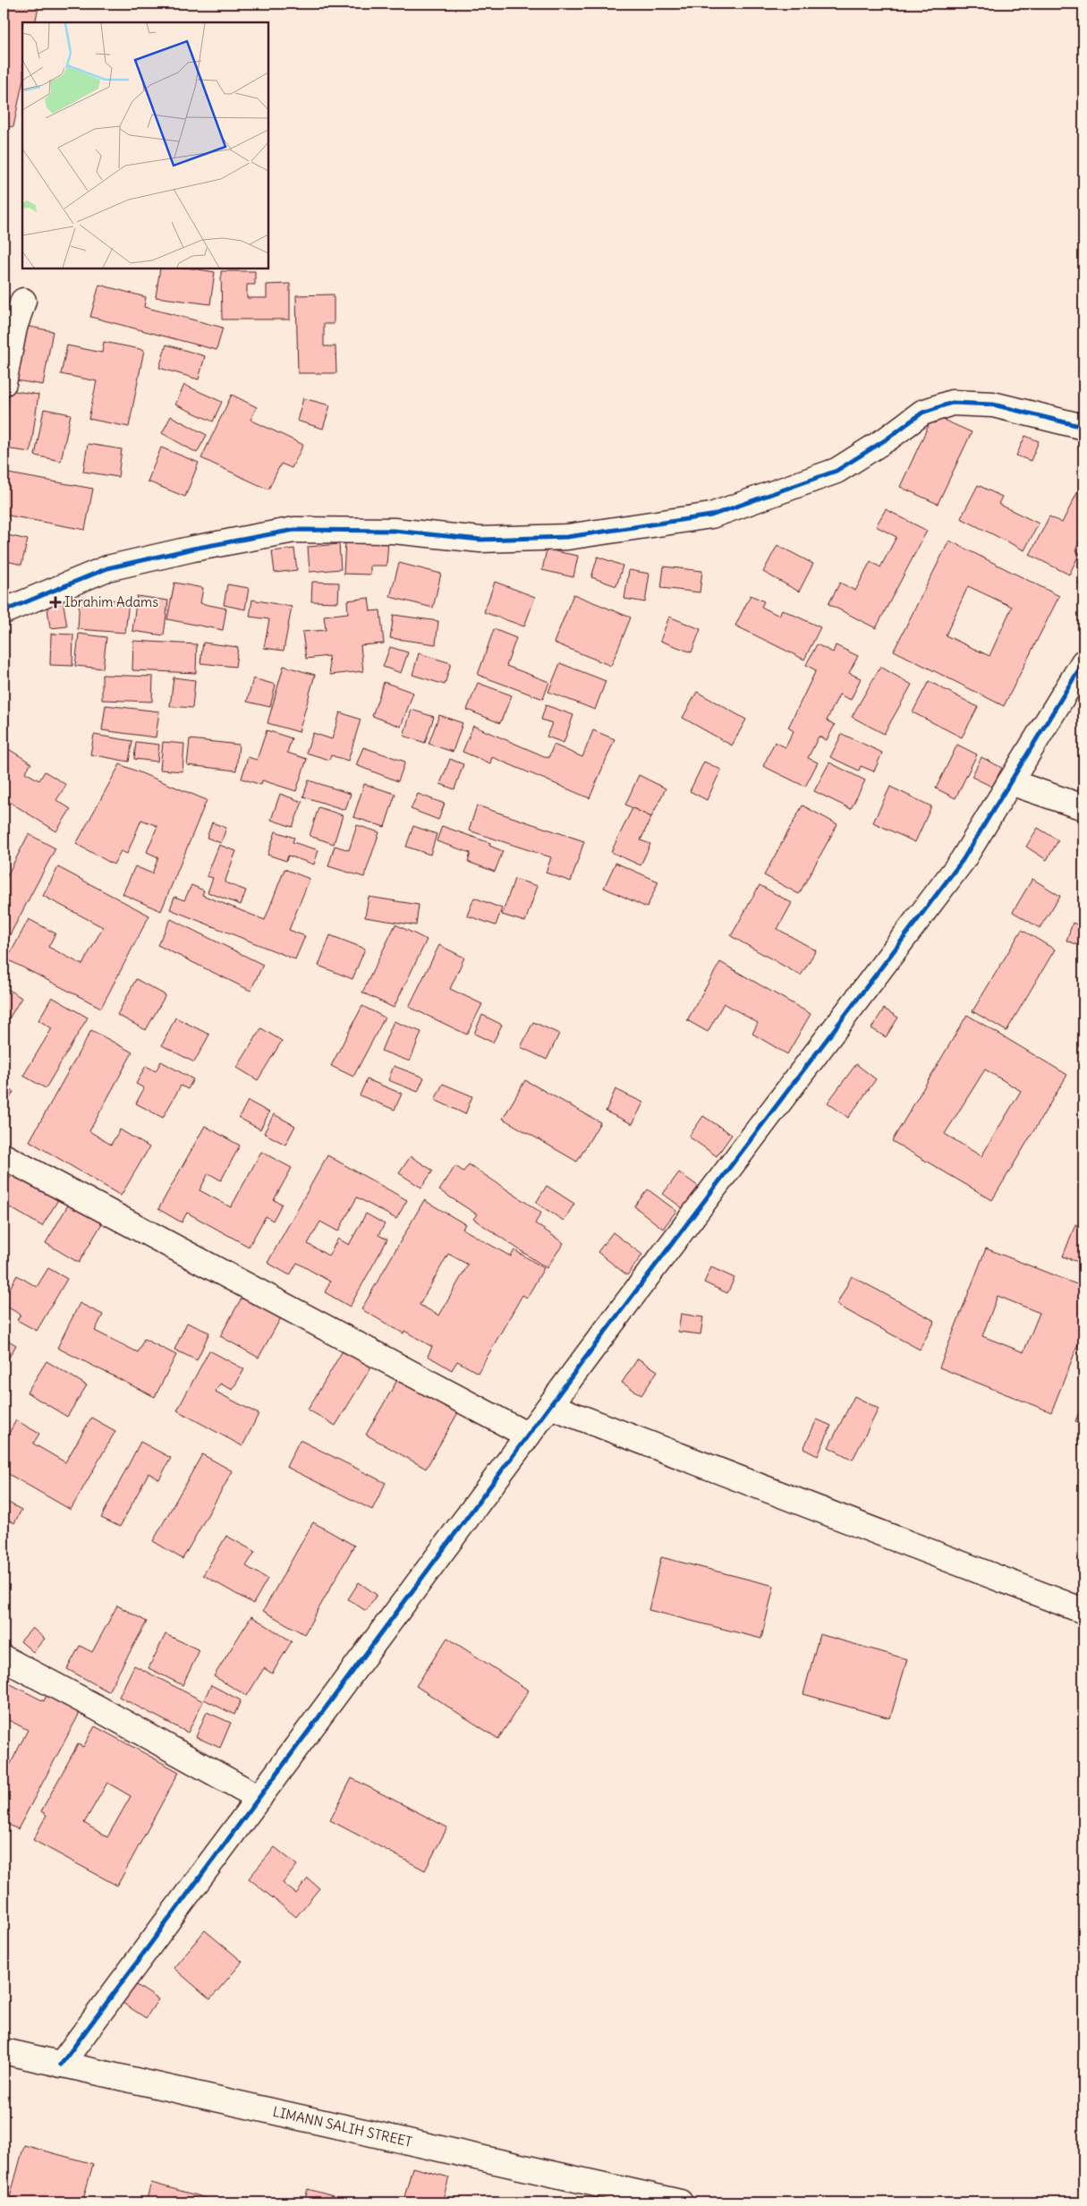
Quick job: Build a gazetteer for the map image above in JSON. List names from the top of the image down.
{
  "streets": {
    "street": ["LIMANN SALIH STREET"]
  },
  "places": {
    "health": ["Ibrahim Adams"]
  }
}
